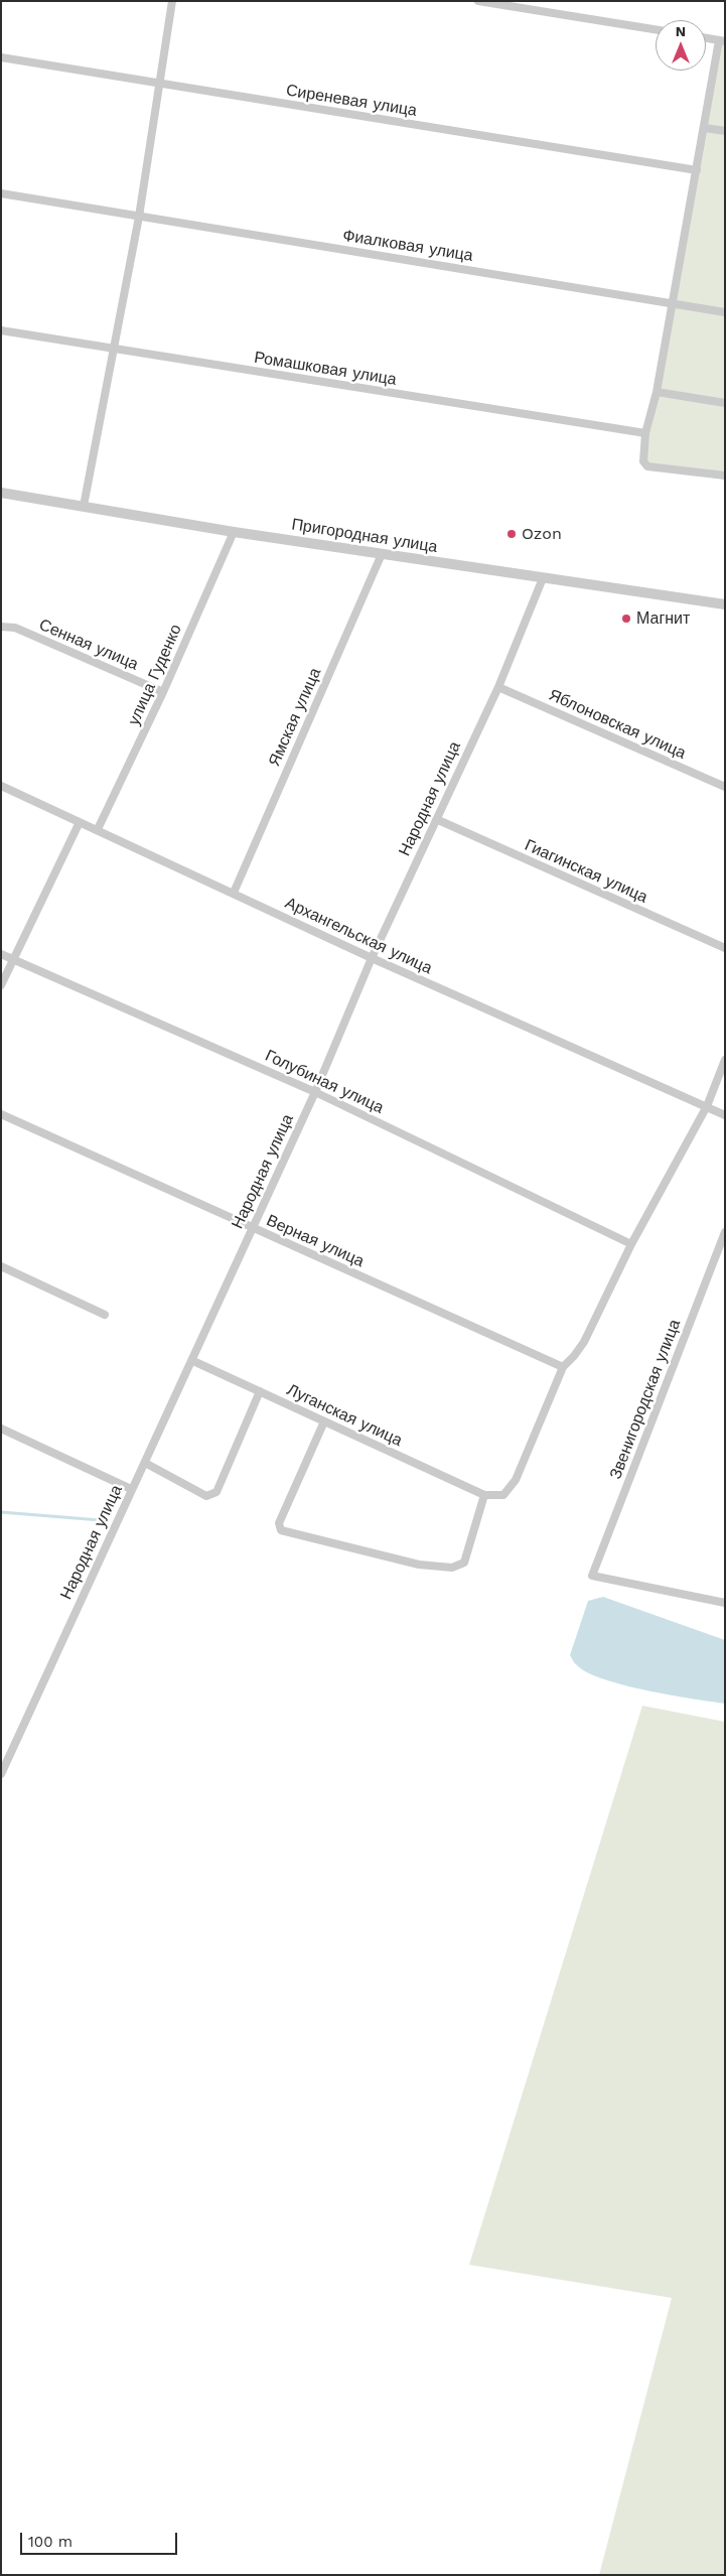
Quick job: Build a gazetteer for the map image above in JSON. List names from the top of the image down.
{
  "streets": {
    "street": [
      "Сиреневая улица",
      "Фиалковая улица",
      "Ромашковая улица",
      "Пригородная улица",
      "Сенная улица",
      "улица Гуденко",
      "Ямская улица",
      "Яблоновская улица",
      "Народная улица",
      "Гиагинская улица",
      "Архангельская улица",
      "Голубиная улица",
      "Верная улица",
      "Звенигородская улица",
      "Луганская улица"
    ]
  },
  "crossings": [
    ["Пригородная улица", "улица Гуденко"],
    ["Пригородная улица", "Ямская улица"],
    ["Пригородная улица", "Народная улица"],
    ["Сенная улица", "улица Гуденко"],
    ["улица Гуденко", "Архангельская улица"],
    ["Ямская улица", "Архангельская улица"],
    ["Яблоновская улица", "Народная улица"],
    ["Народная улица", "Гиагинская улица"],
    ["Народная улица", "Архангельская улица"],
    ["Народная улица", "Голубиная улица"],
    ["Народная улица", "Верная улица"],
    ["Народная улица", "Луганская улица"]
  ],
  "places": ["Ozon", "Магнит"],
  "scale_bar": "100 m",
  "north": "top"
}
